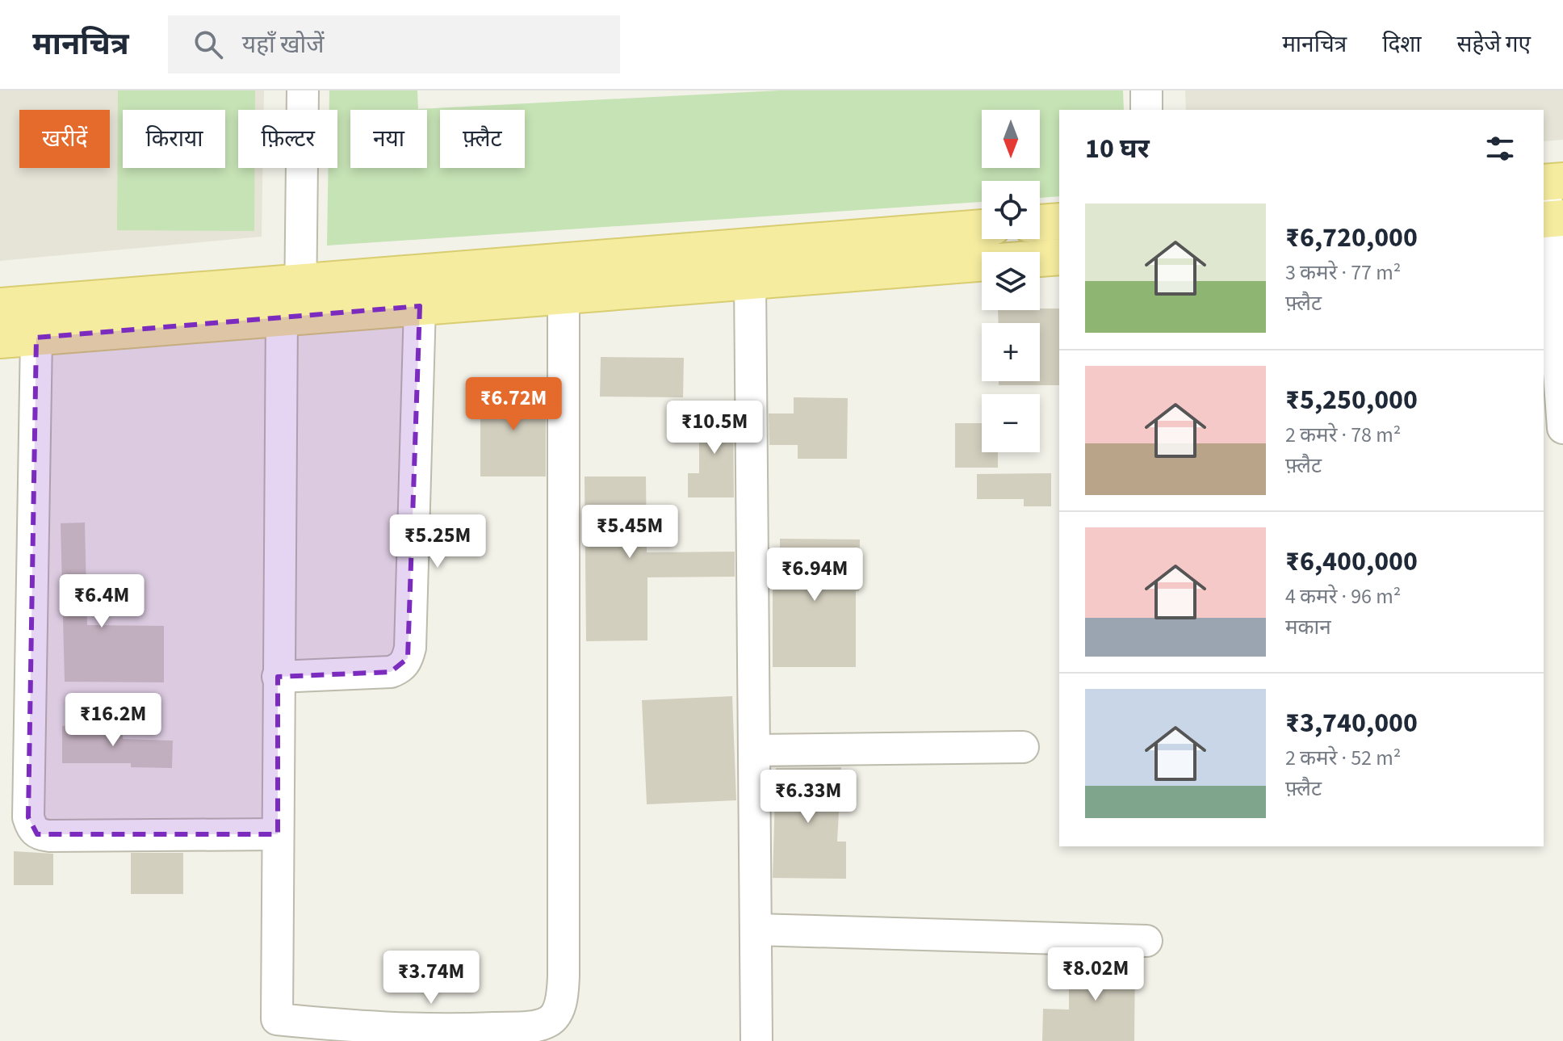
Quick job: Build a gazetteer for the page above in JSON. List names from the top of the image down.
{
  "north": "bottom",
  "page": {
    "header": "मानचित्र",
    "search": "यहाँ खोजें",
    "nav": ["मानचित्र", "दिशा", "सहेजे गए"],
    "map_buttons": ["+", "−"],
    "chip": [
      "खरीदें",
      "किराया",
      "फ़िल्टर",
      "नया",
      "फ़्लैट"
    ],
    "heading": "10 घर",
    "list": [
      {
        "name": "₹6,720,000",
        "note": "3 कमरे · 77 m² · फ़्लैट"
      },
      {
        "name": "₹5,250,000",
        "note": "2 कमरे · 78 m² · फ़्लैट"
      },
      {
        "name": "₹6,400,000",
        "note": "4 कमरे · 96 m² · मकान"
      },
      {
        "name": "₹3,740,000",
        "note": "2 कमरे · 52 m² · फ़्लैट"
      }
    ],
    "price": [
      "₹6.72M",
      "₹10.5M",
      "₹5.45M",
      "₹5.25M",
      "₹6.94M",
      "₹6.4M",
      "₹16.2M",
      "₹6.33M",
      "₹8.02M",
      "₹3.74M"
    ]
  }
}
